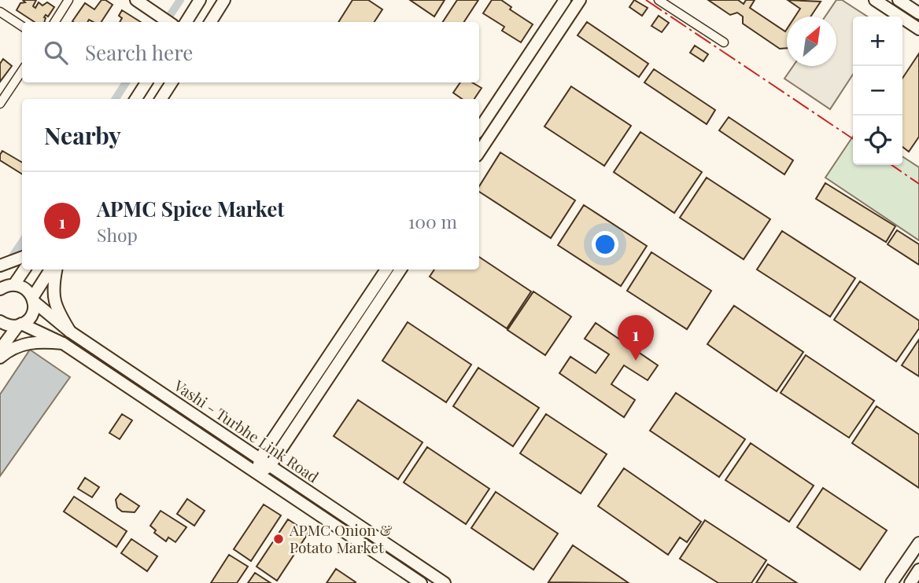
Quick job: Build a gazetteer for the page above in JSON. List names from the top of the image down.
{
  "streets": {
    "main road": ["Vashi - Turbhe Link Road"]
  },
  "places": ["APMC Onion & Potato Market"],
  "north": "top right",
  "page": {
    "map_buttons": ["+", "−"],
    "search": "Search here",
    "heading": "Nearby",
    "list": [
      {
        "mark": "1",
        "name": "APMC Spice Market",
        "note": "Shop",
        "value": "100 m"
      }
    ],
    "pins": "1"
  }
}
